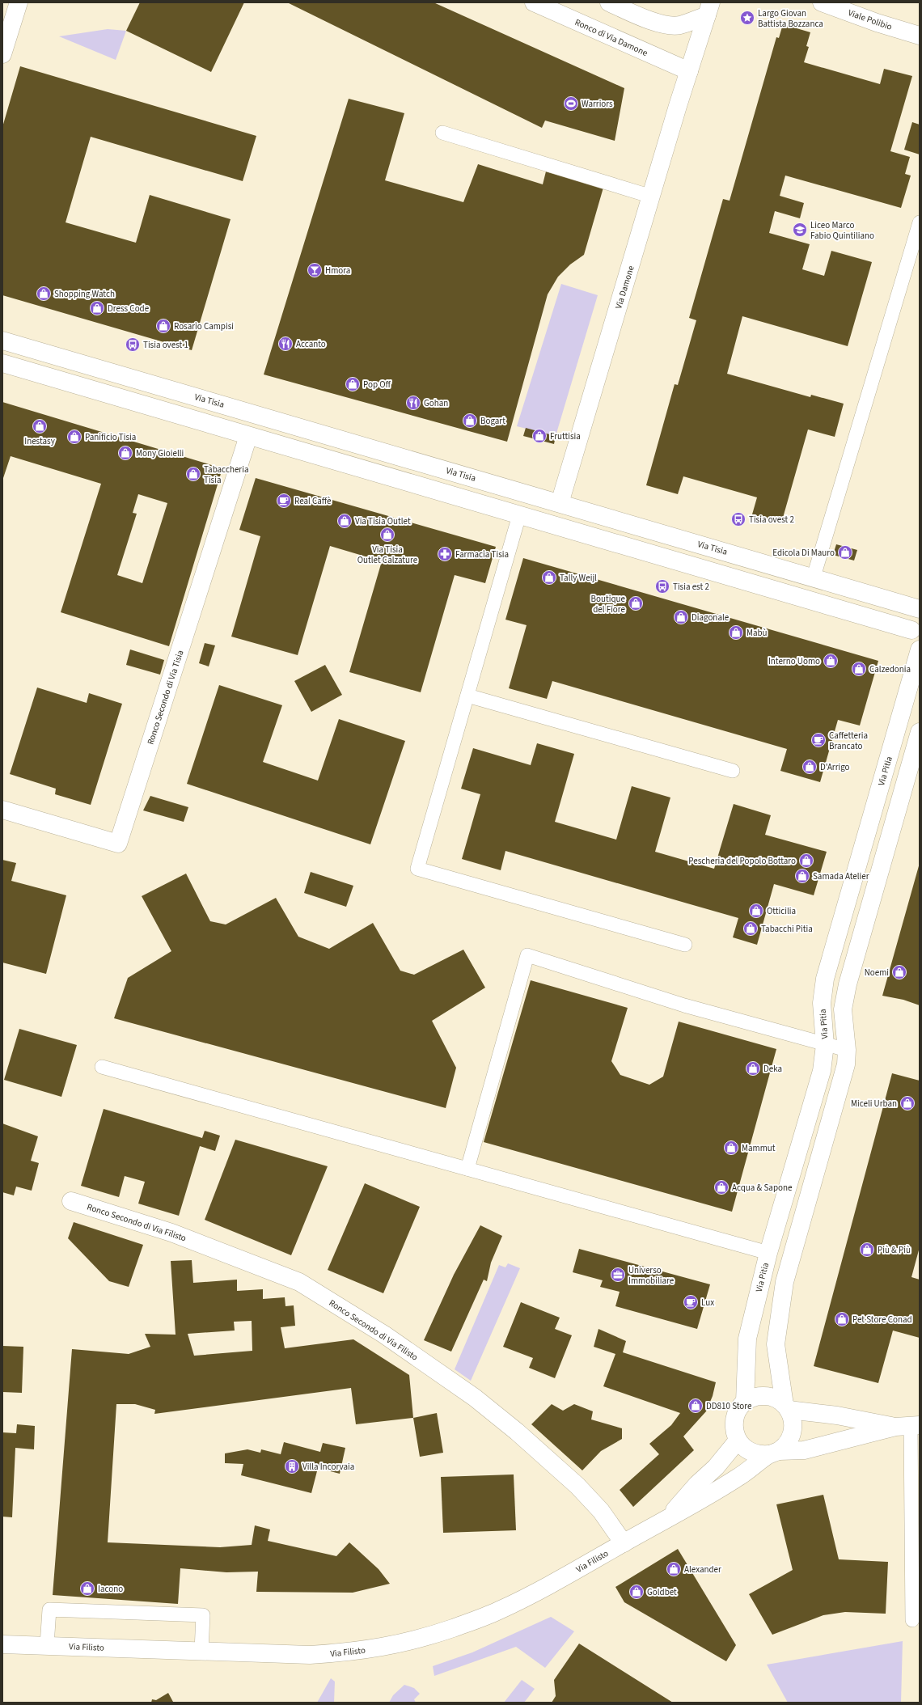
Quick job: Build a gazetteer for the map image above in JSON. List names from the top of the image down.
{
  "streets": {
    "street": [
      "Viale Polibio",
      "Ronco di Via Damone",
      "Via Damone",
      "Via Tisia",
      "Ronco Secondo di Via Tisia",
      "Via Pitia",
      "Ronco Secondo di Via Filisto",
      "Via Filisto"
    ]
  },
  "crossings": [
    ["Ronco di Via Damone", "Via Damone"],
    ["Via Damone", "Via Tisia"],
    ["Via Pitia", "Via Filisto"],
    ["Ronco Secondo di Via Filisto", "Via Filisto"]
  ],
  "places": {
    "place": ["Largo Giovan Battista Bozzanca"],
    "sports": ["Warriors"],
    "school or university": ["Liceo Marco Fabio Quintiliano"],
    "bar": ["Hmora"],
    "shop": [
      "Shopping Watch",
      "Dress Code",
      "Rosario Campisi",
      "Pop Off",
      "Bogart",
      "Inestasy",
      "Fruttisia",
      "Panificio Tisia",
      "Mony Gioielli",
      "Tabaccheria Tisia",
      "Via Tisia Outlet",
      "Via Tisia Outlet Calzature",
      "Edicola Di Mauro",
      "Tally Weijl",
      "Boutique del Fiore",
      "Diagonale",
      "Mabù",
      "Interno Uomo",
      "Calzedonia",
      "D'Arrigo",
      "Pescheria del Popolo Bottaro",
      "Samada Atelier",
      "Otticilia",
      "Tabacchi Pitia",
      "Noemi",
      "Deka",
      "Miceli Urban",
      "Mammut",
      "Acqua & Sapone",
      "Più & Più",
      "Pet Store Conad",
      "DD810 Store",
      "Alexander",
      "Iacono",
      "Goldbet"
    ],
    "restaurant": ["Accanto", "Gohan"],
    "bus stop": ["Tisia ovest 1", "Tisia ovest 2", "Tisia est 2"],
    "cafe": ["Real Caffè", "Caffetteria Brancato", "Lux"],
    "pharmacy": ["Farmacia Tisia"],
    "office": ["Universo Immobiliare"],
    "building": ["Villa Incorvaia"]
  }
}
